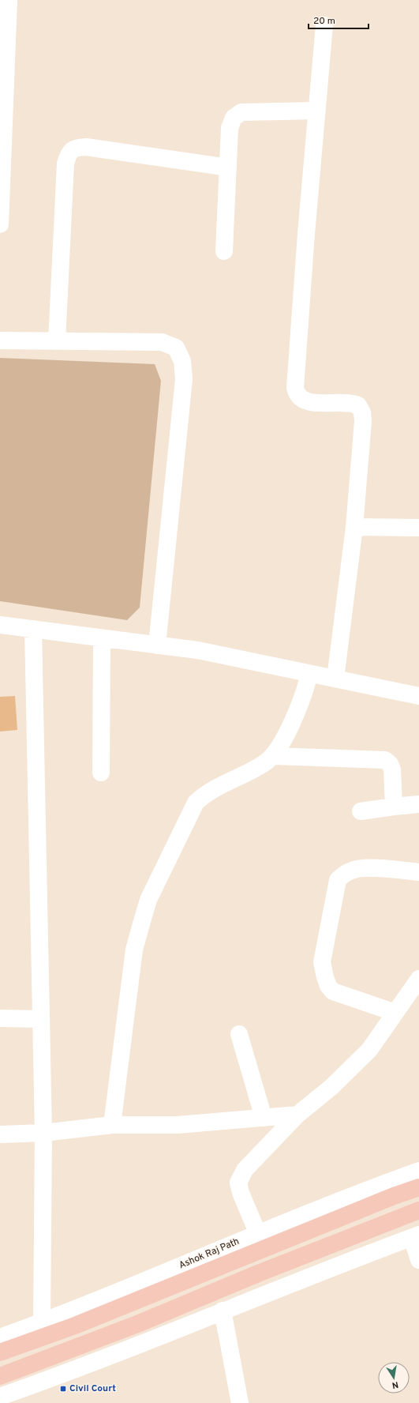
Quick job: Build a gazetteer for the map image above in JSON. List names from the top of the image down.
{
  "streets": {
    "main road": ["Ashok Raj Path"]
  },
  "places": {
    "transit": ["Civil Court"]
  },
  "scale_bar": "20 m",
  "north": "bottom"
}
